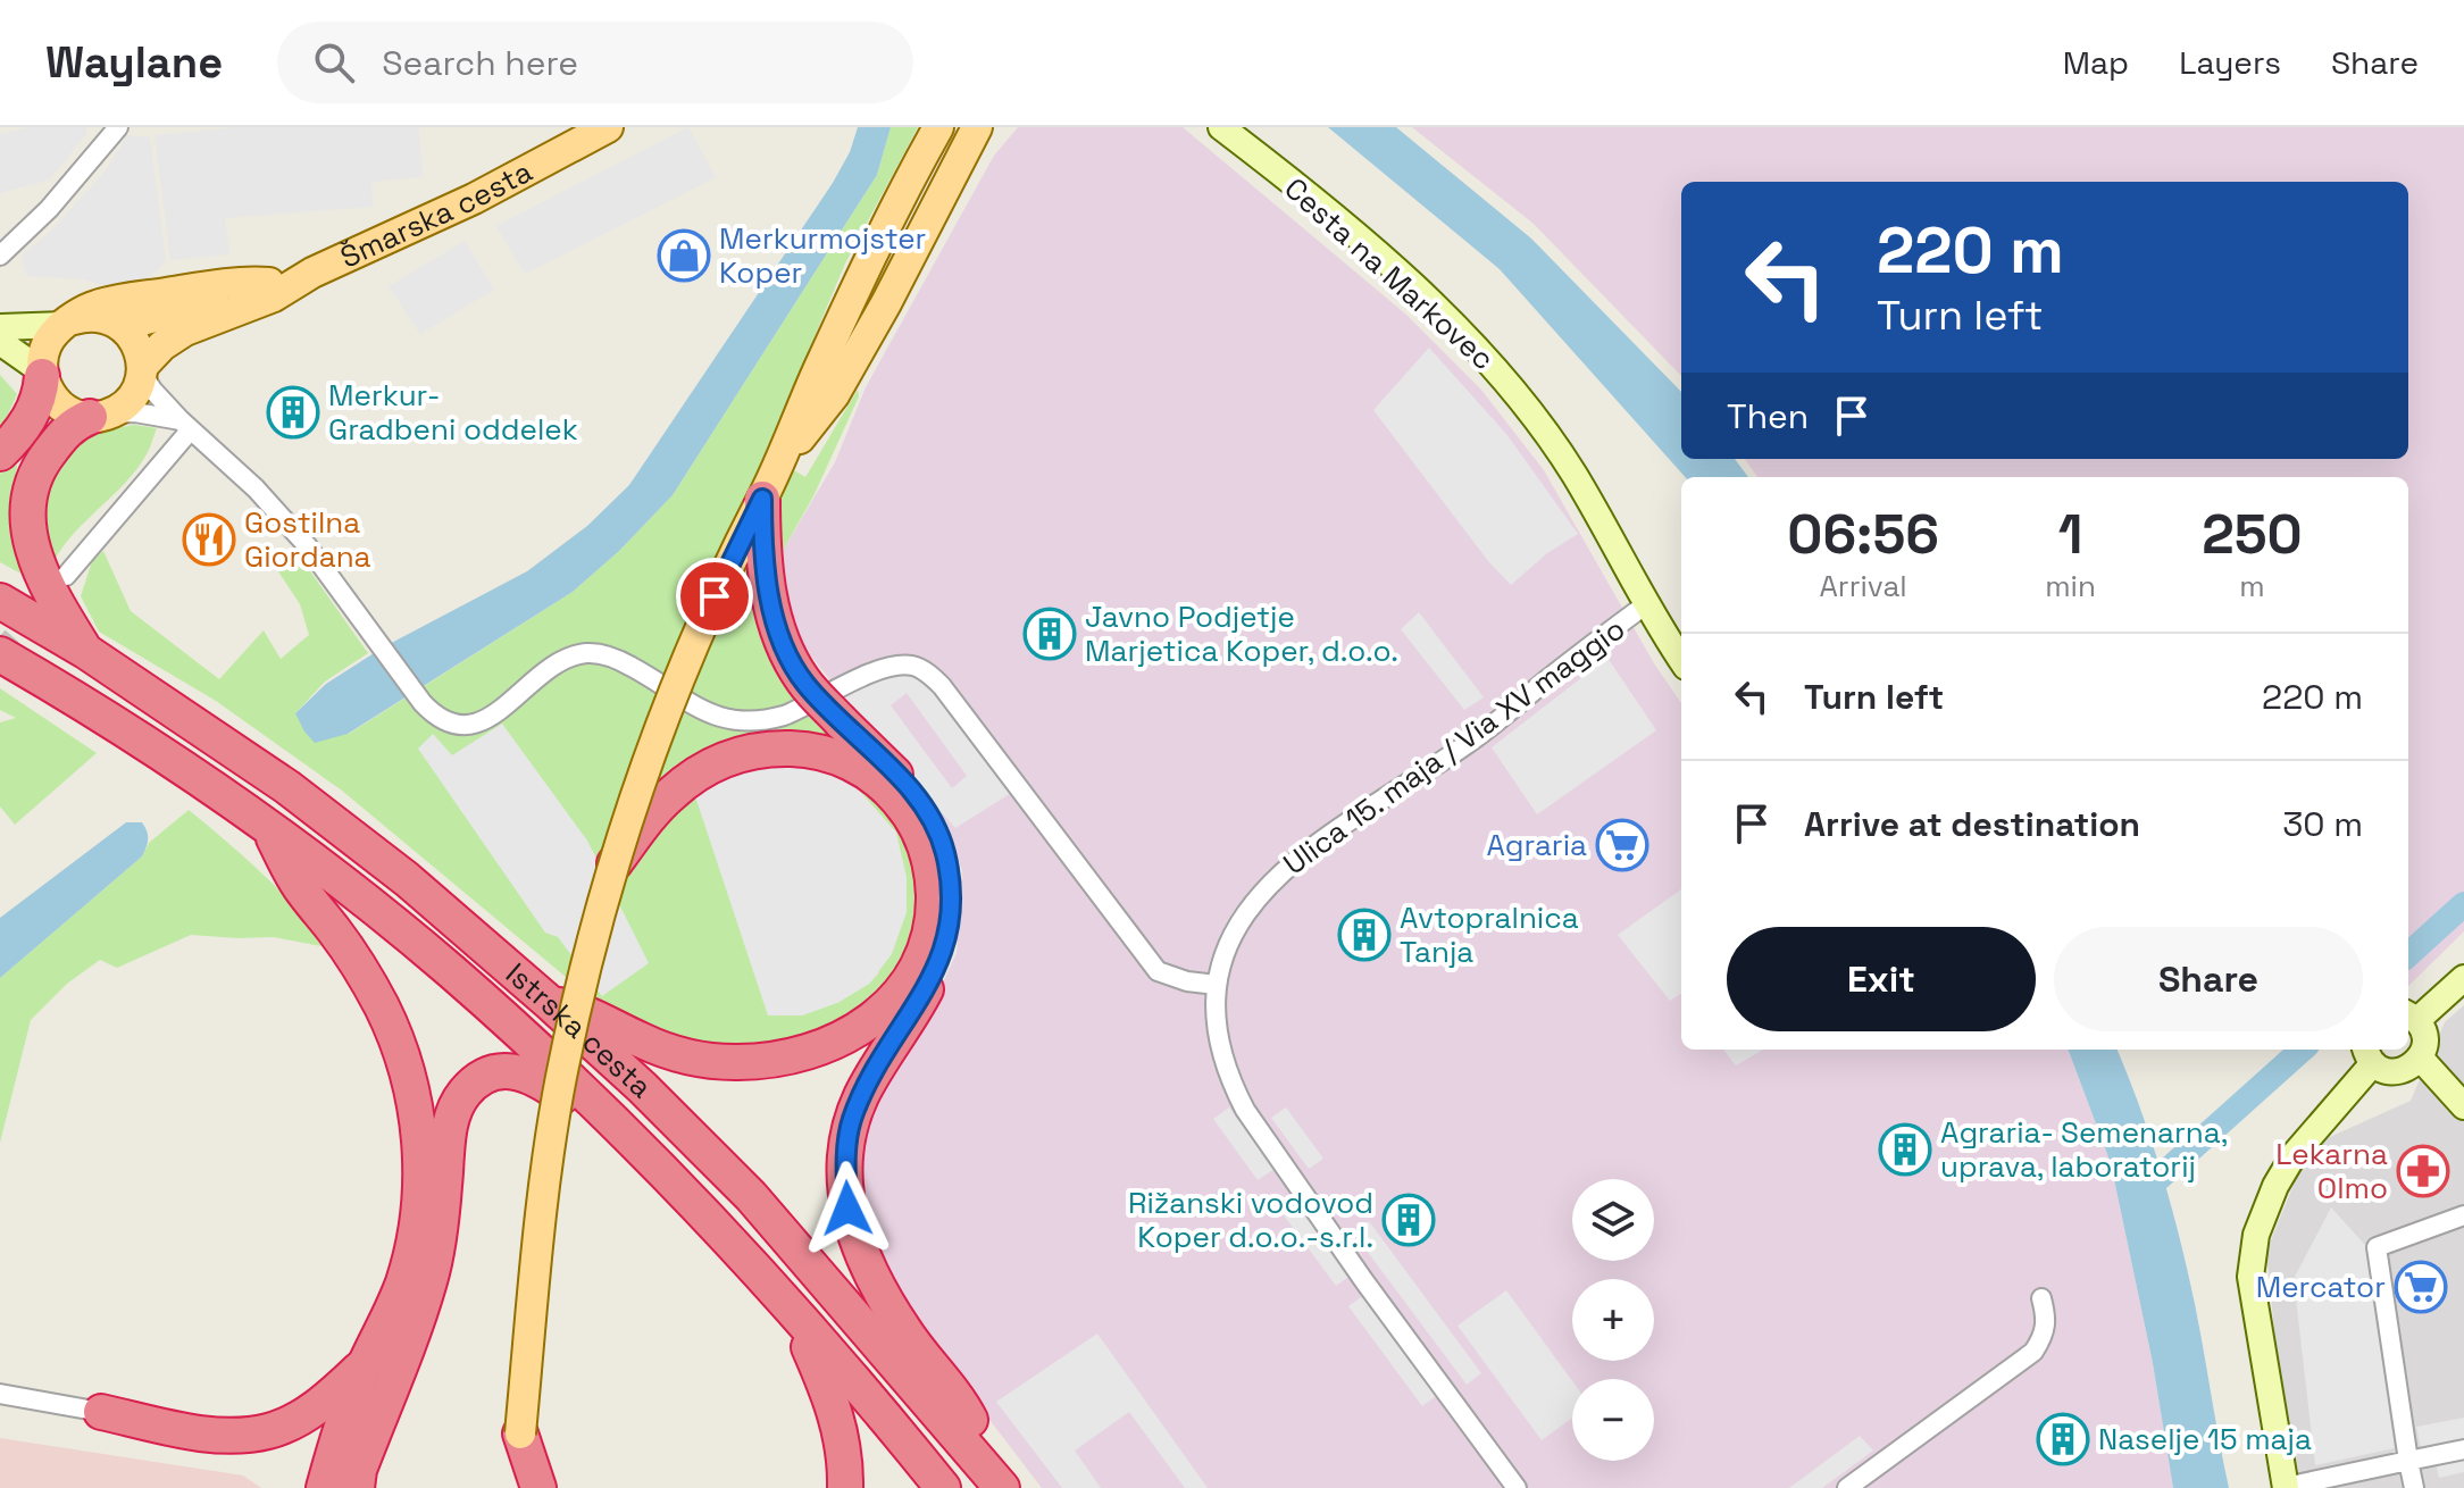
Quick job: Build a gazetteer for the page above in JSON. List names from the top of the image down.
{
  "streets": {
    "highway": ["Istrska cesta"],
    "main road": ["Šmarska cesta"],
    "street": ["Cesta na Markovec", "Ulica 15. maja / Via XV maggio"]
  },
  "crossings": [
    ["Cesta na Markovec", "Ulica 15. maja / Via XV maggio"]
  ],
  "places": {
    "shop": ["Merkurmojster Koper"],
    "building": [
      "Merkur- Gradbeni oddelek",
      "Javno Podjetje Marjetica Koper, d.o.o.",
      "Avtopralnica Tanja",
      "Agraria- Semenarna, uprava, laboratorij",
      "Rižanski vodovod Koper d.o.o.-s.r.l.",
      "Naselje 15 maja"
    ],
    "restaurant": ["Gostilna Giordana"],
    "supermarket": ["Agraria", "Mercator"],
    "pharmacy": ["Lekarna Olmo"]
  },
  "page": {
    "header": "Waylane",
    "search": "Search here",
    "nav": ["Map", "Layers", "Share"],
    "turn": ["220 m", "Turn left"],
    "then": "Then",
    "eta": [
      "06:56",
      "Arrival",
      "1",
      "min",
      "250",
      "m"
    ],
    "list": [
      {
        "name": "Turn left",
        "value": "220 m"
      },
      {
        "name": "Arrive at destination",
        "value": "30 m"
      }
    ],
    "buttons": ["Exit", "Share"],
    "map_buttons": ["+", "−"]
  }
}
